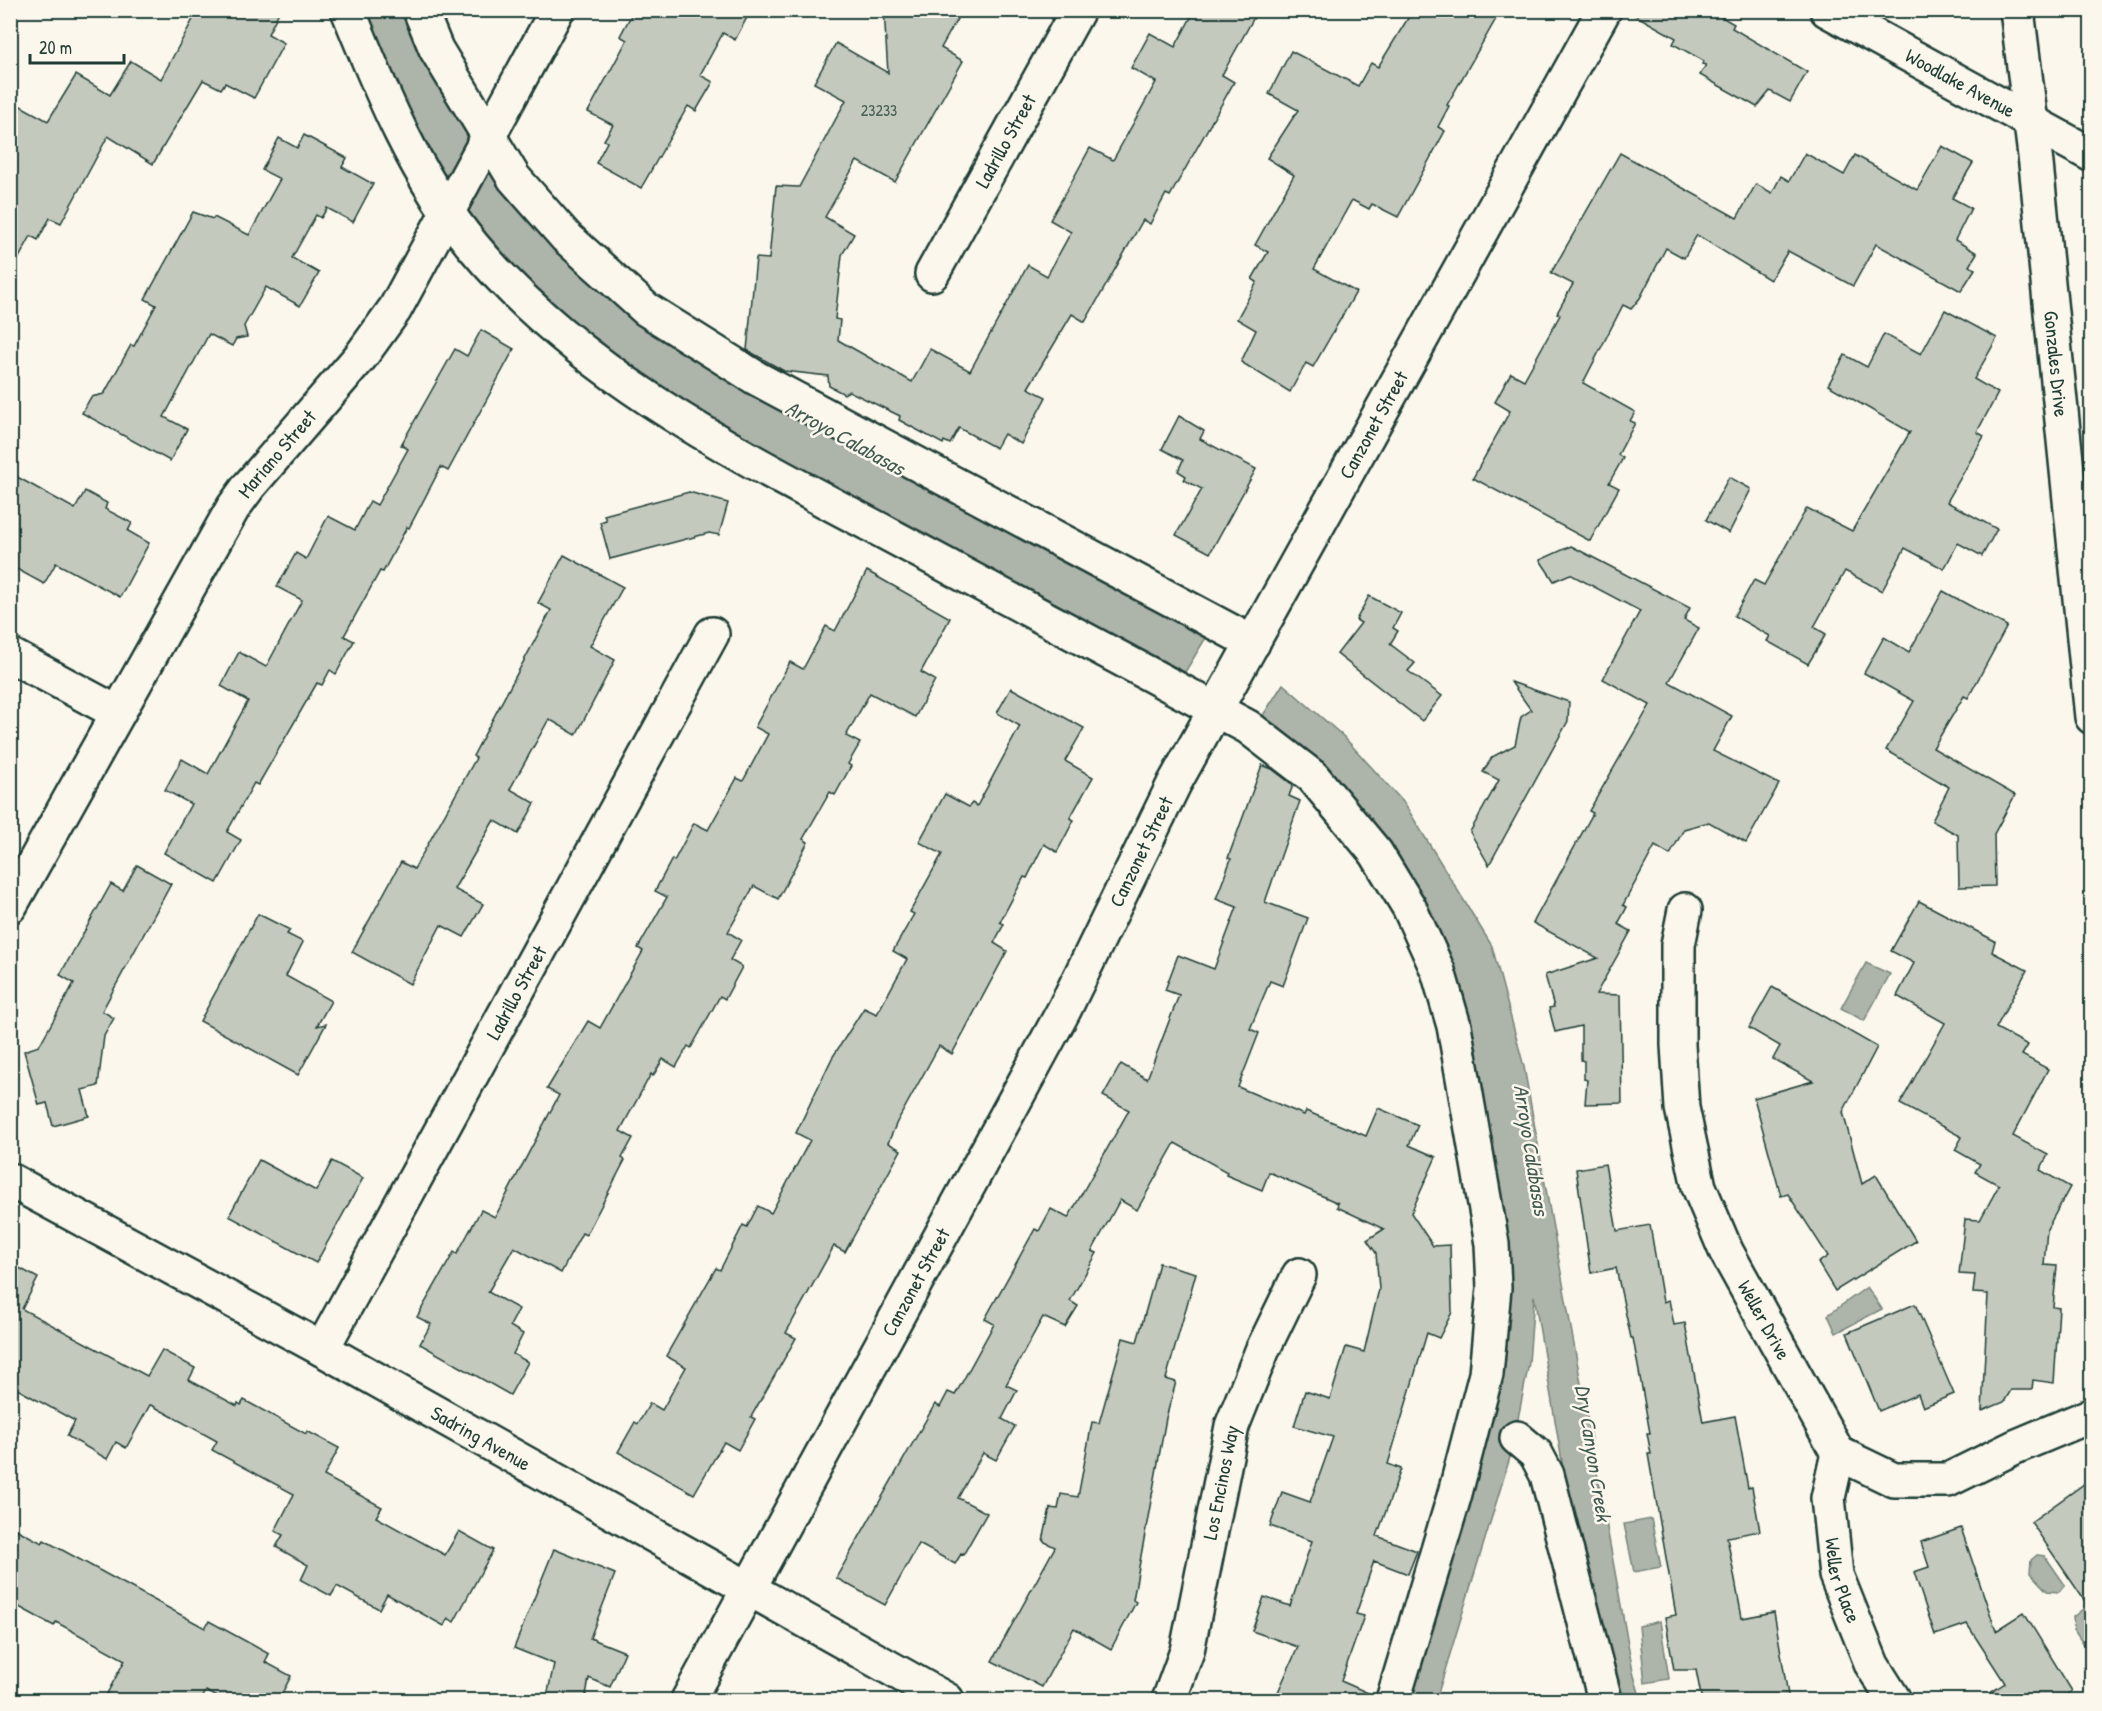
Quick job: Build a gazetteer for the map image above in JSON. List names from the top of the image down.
{
  "streets": {
    "street": [
      "Woodlake Avenue",
      "Ladrillo Street",
      "Gonzales Drive",
      "Canzonet Street",
      "Mariano Street",
      "Weller Drive",
      "Sadring Avenue",
      "Los Encinos Way",
      "Weller Place"
    ]
  },
  "crossings": [
    ["Woodlake Avenue", "Gonzales Drive"],
    ["Ladrillo Street", "Sadring Avenue"],
    ["Canzonet Street", "Sadring Avenue"],
    ["Weller Drive", "Weller Place"]
  ],
  "water": ["Arroyo Calabasas", "Dry Canyon Creek"],
  "house_numbers": ["23233"],
  "scale_bar": "20 m"
}
